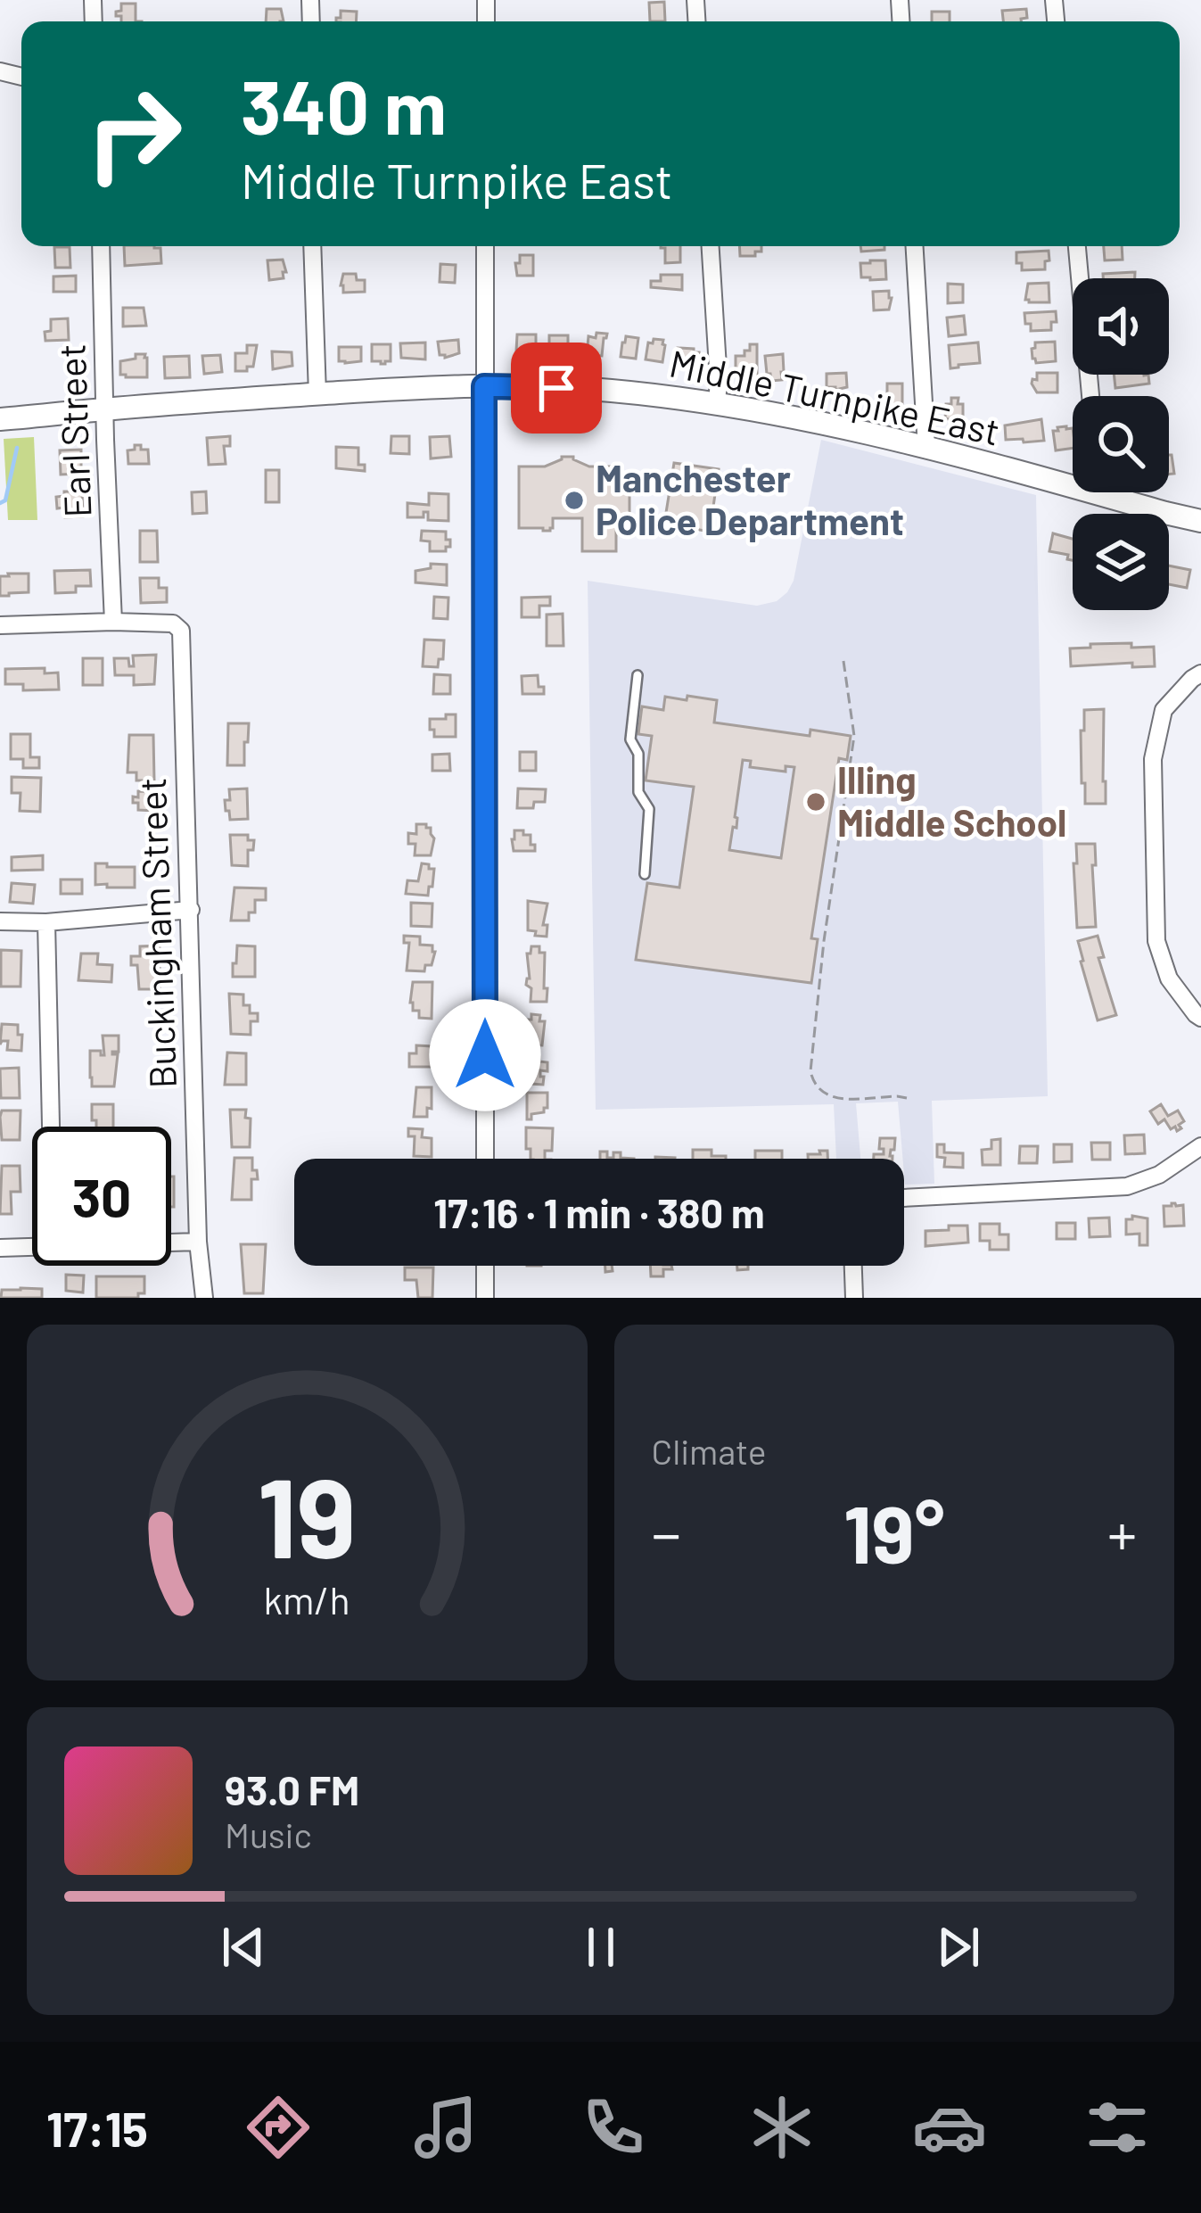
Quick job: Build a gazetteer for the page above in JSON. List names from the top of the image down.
{
  "streets": {
    "main road": ["Middle Turnpike East"],
    "street": ["Earl Street", "Buckingham Street"]
  },
  "crossings": [
    ["Middle Turnpike East", "Earl Street"],
    ["Earl Street", "Buckingham Street"]
  ],
  "places": ["Manchester Police Department", "Illing Middle School"],
  "page": {
    "turn": ["340 m", "Middle Turnpike East"],
    "limit": "30",
    "trip": "17:16 · 1 min · 380 m",
    "tile": "Climate",
    "heat": ["−", "19°", "+"],
    "song": ["93.0 FM", "Music"],
    "tabs": "17:15",
    "gauge": ["19", "km/h"]
  }
}
